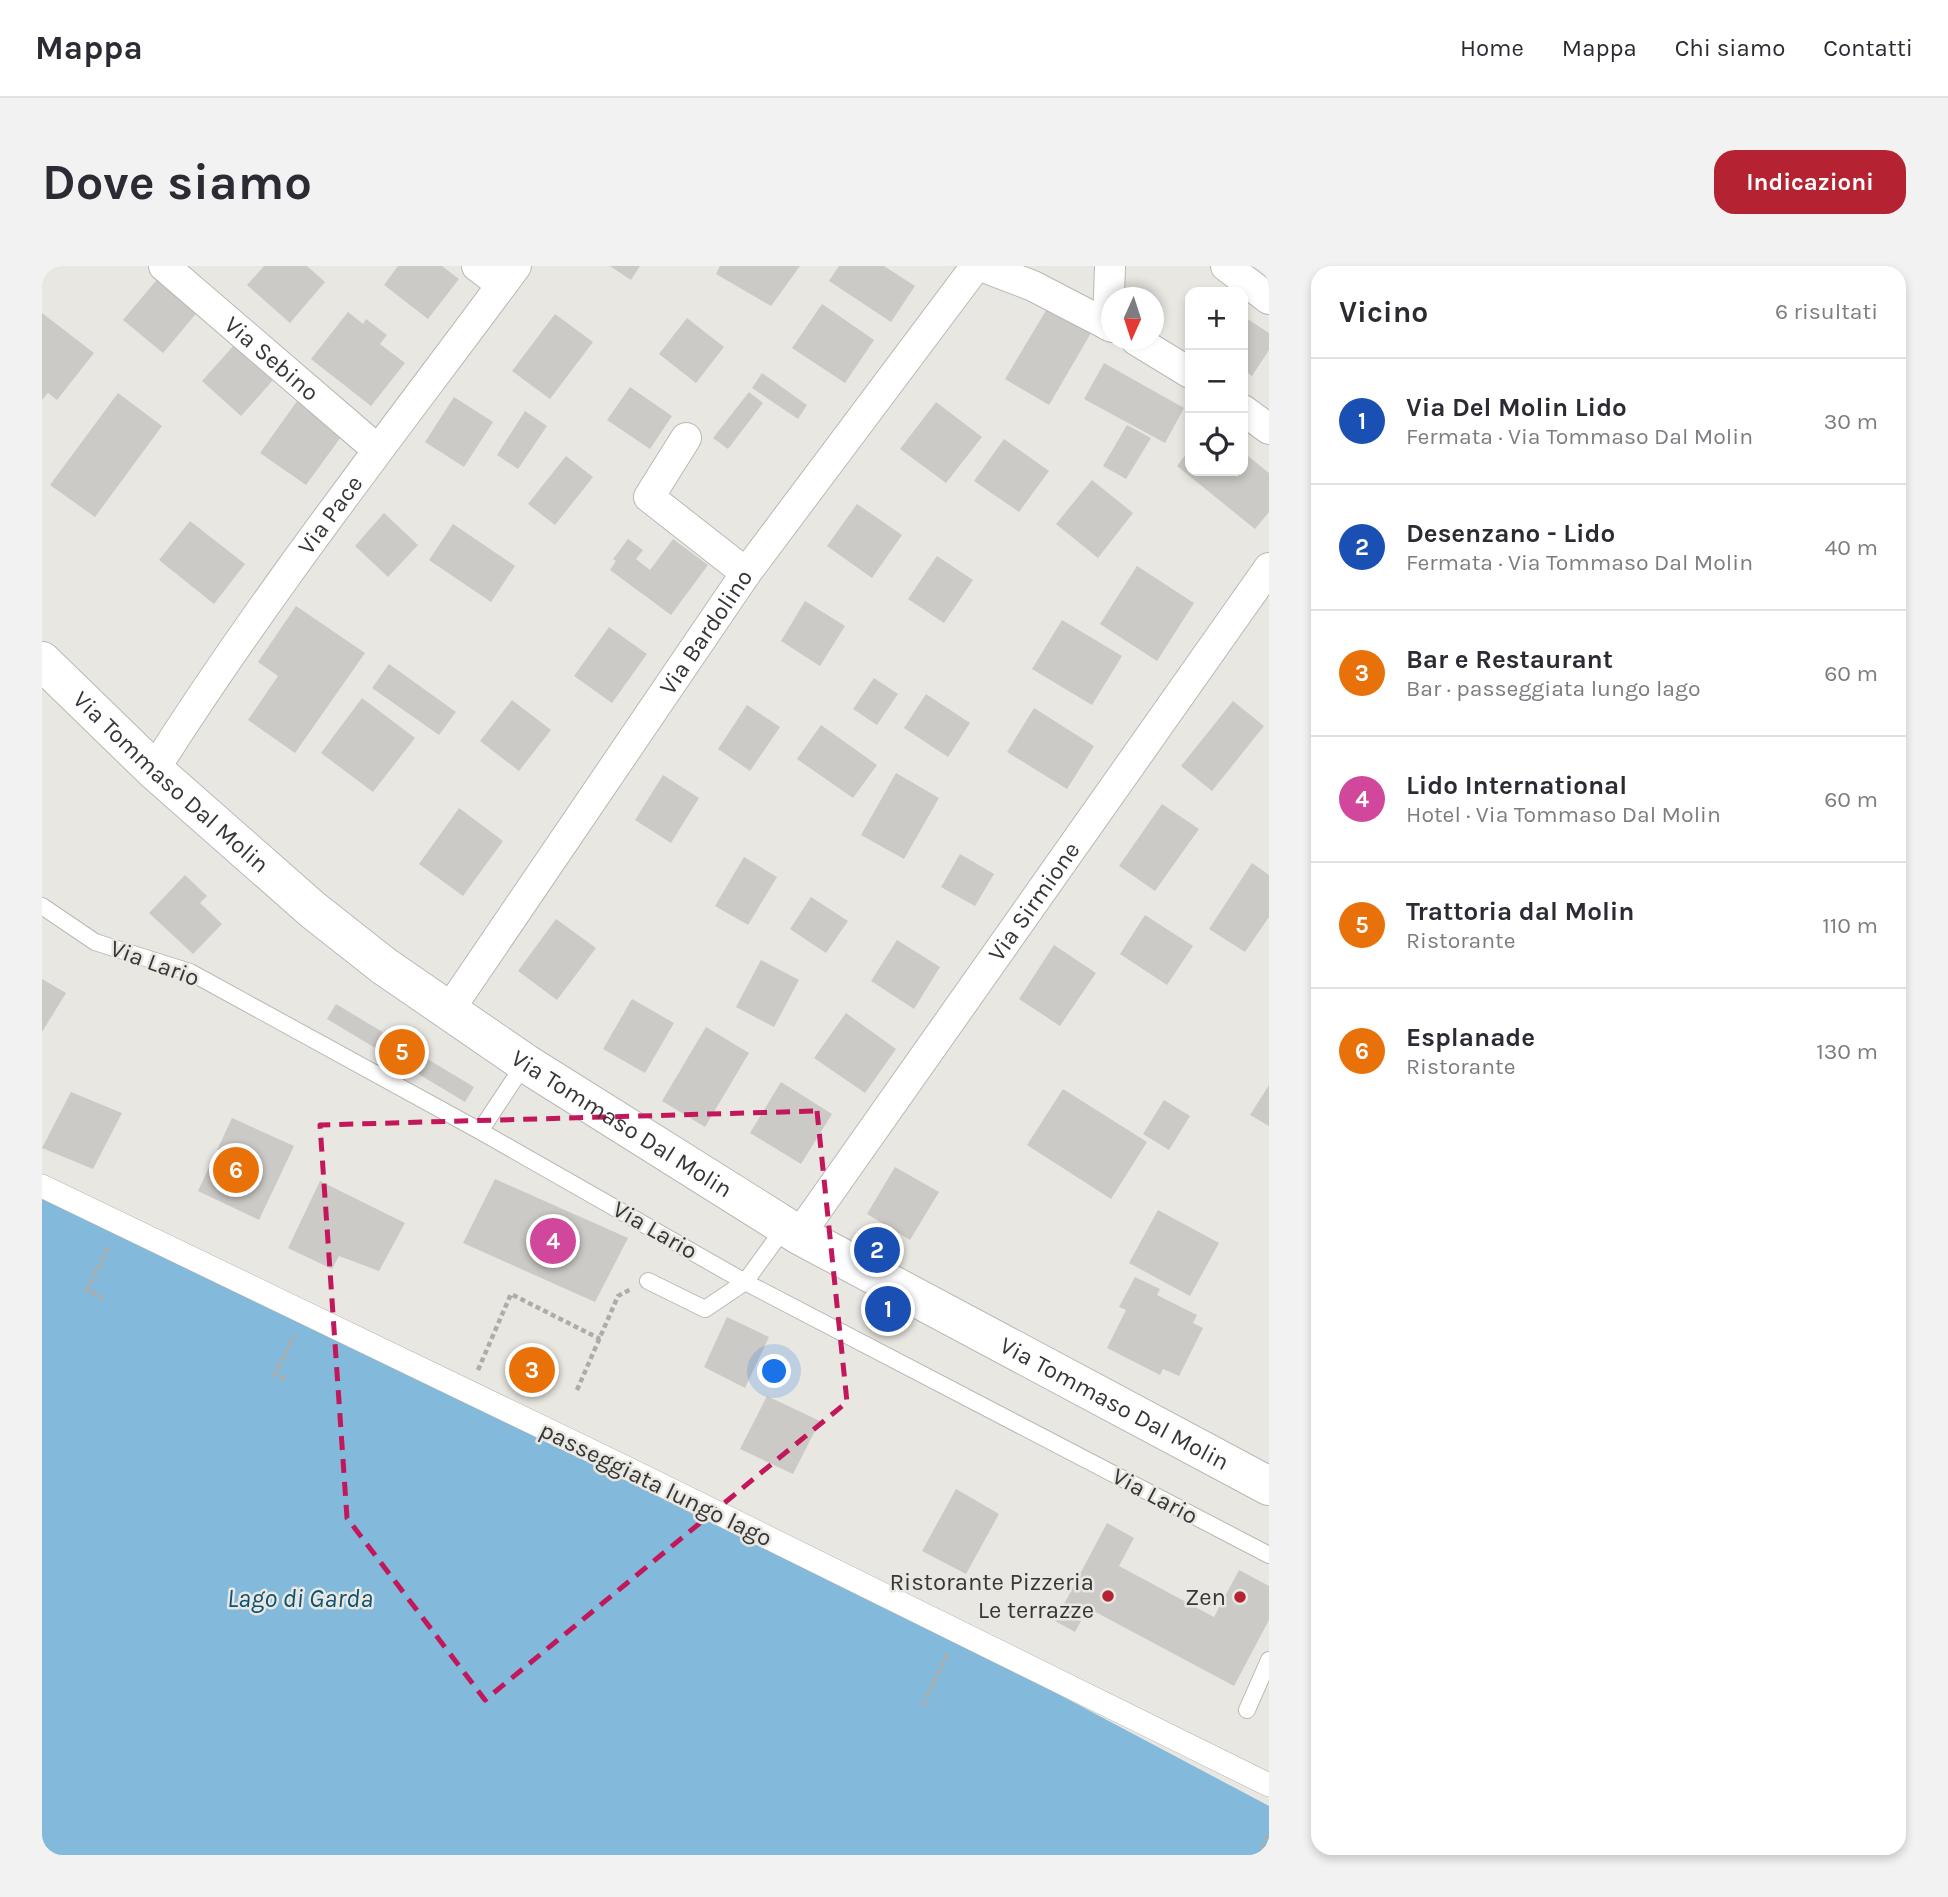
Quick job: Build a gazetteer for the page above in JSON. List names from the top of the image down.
{
  "streets": {
    "main road": ["Via Tommaso Dal Molin"],
    "street": [
      "Via Sebino",
      "Via Pace",
      "Via Bardolino",
      "Via Sirmione",
      "passeggiata lungo lago"
    ],
    "lane": ["Via Lario"]
  },
  "crossings": [
    ["Via Sebino", "Via Pace"],
    ["Via Pace", "Via Tommaso Dal Molin"],
    ["Via Bardolino", "Via Tommaso Dal Molin"],
    ["Via Tommaso Dal Molin", "Via Sirmione"]
  ],
  "water": ["Lago di Garda"],
  "places": ["Ristorante Pizzeria Le terrazze", "Zen"],
  "north": "bottom",
  "page": {
    "header": "Mappa",
    "nav": [
      "Home",
      "Mappa",
      "Chi siamo",
      "Contatti"
    ],
    "buttons": "Indicazioni",
    "title": "Dove siamo",
    "heading": ["Vicino", "6 risultati"],
    "map_buttons": ["+", "−"],
    "list": [
      {
        "mark": "1",
        "name": "Via Del Molin Lido",
        "note": "Fermata · Via Tommaso Dal Molin",
        "value": "30 m"
      },
      {
        "mark": "2",
        "name": "Desenzano - Lido",
        "note": "Fermata · Via Tommaso Dal Molin",
        "value": "40 m"
      },
      {
        "mark": "3",
        "name": "Bar e Restaurant",
        "note": "Bar · passeggiata lungo lago",
        "value": "60 m"
      },
      {
        "mark": "4",
        "name": "Lido International",
        "note": "Hotel · Via Tommaso Dal Molin",
        "value": "60 m"
      },
      {
        "mark": "5",
        "name": "Trattoria dal Molin",
        "note": "Ristorante",
        "value": "110 m"
      },
      {
        "mark": "6",
        "name": "Esplanade",
        "note": "Ristorante",
        "value": "130 m"
      }
    ],
    "pins": [
      "5",
      "6",
      "4",
      "2",
      "1",
      "3"
    ]
  }
}
